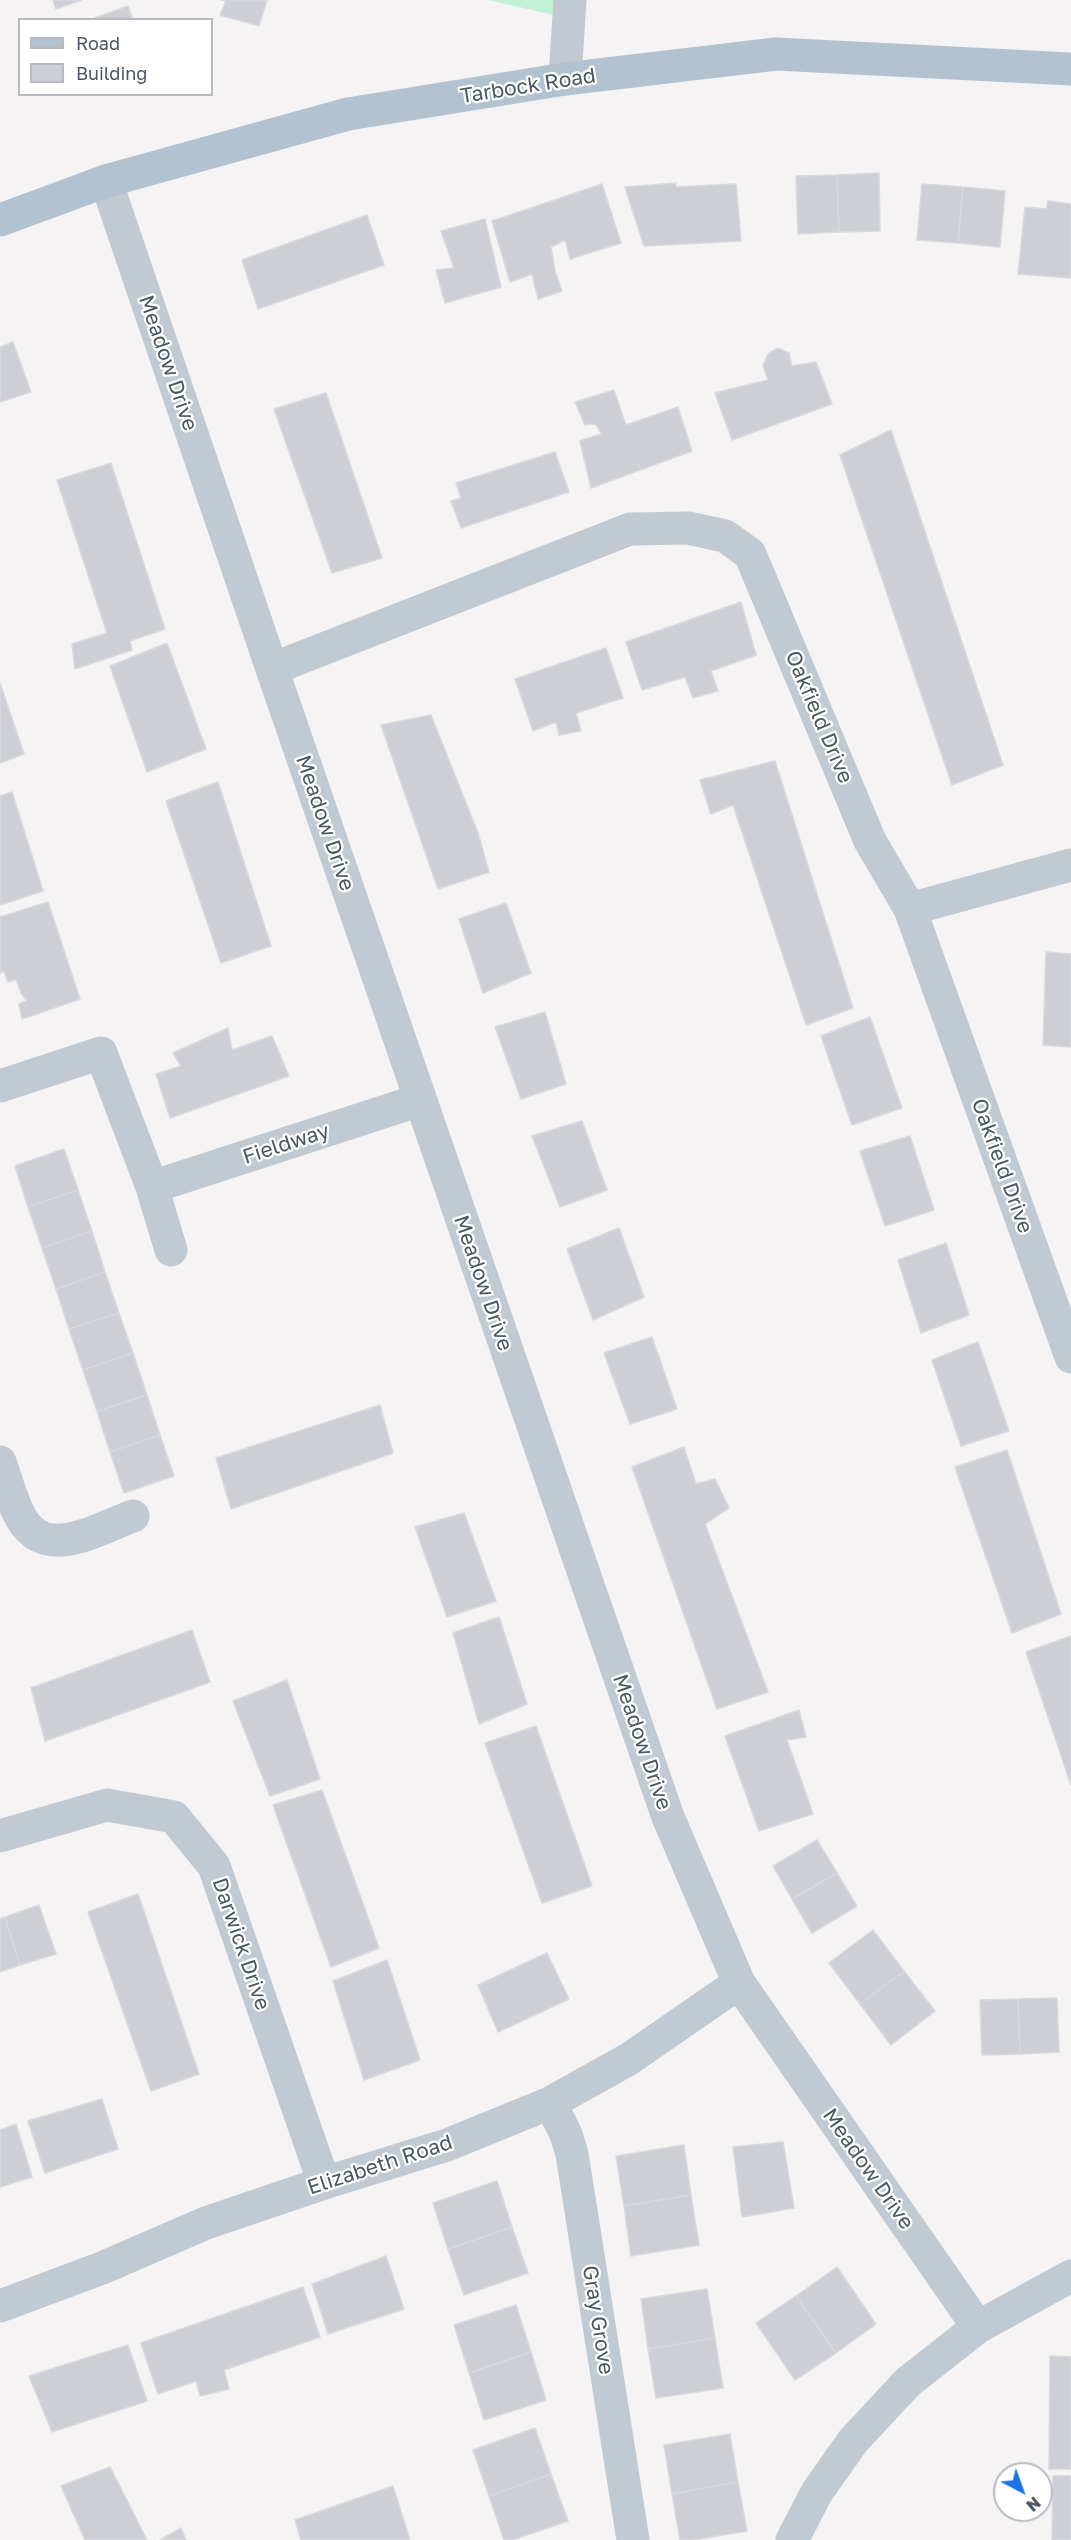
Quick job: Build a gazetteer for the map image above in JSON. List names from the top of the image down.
{
  "streets": {
    "main road": ["Tarbock Road"],
    "street": [
      "Meadow Drive",
      "Oakfield Drive",
      "Fieldway",
      "Darwick Drive",
      "Elizabeth Road",
      "Gray Grove"
    ]
  },
  "crossings": [
    ["Tarbock Road", "Meadow Drive"],
    ["Meadow Drive", "Oakfield Drive"],
    ["Meadow Drive", "Fieldway"],
    ["Meadow Drive", "Elizabeth Road"],
    ["Darwick Drive", "Elizabeth Road"],
    ["Elizabeth Road", "Gray Grove"]
  ],
  "legend": ["Road", "Building"],
  "north": "bottom right"
}
